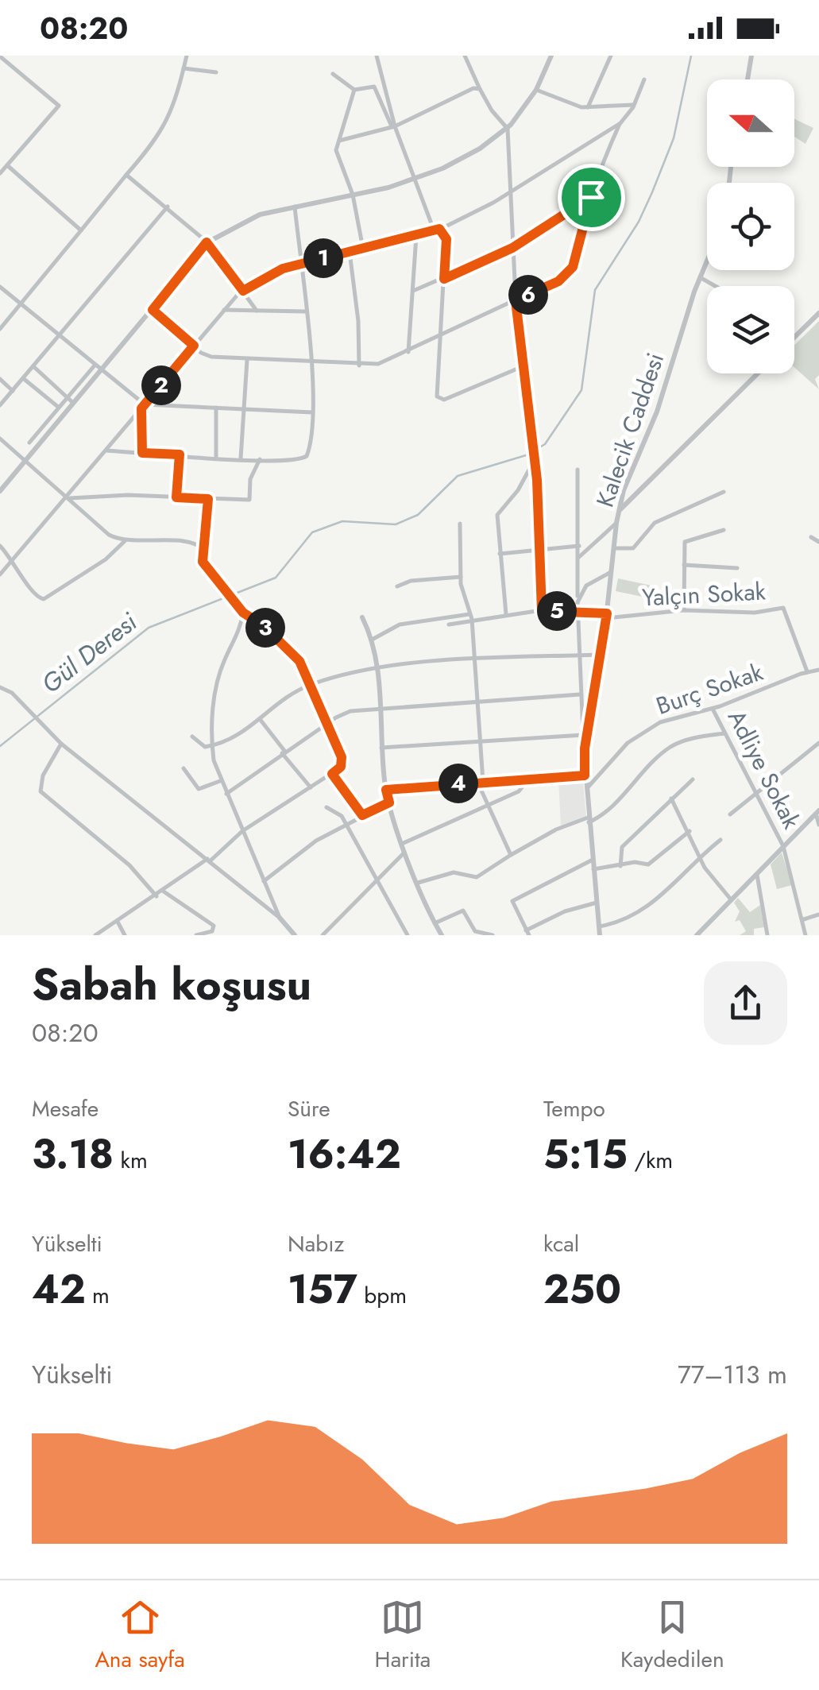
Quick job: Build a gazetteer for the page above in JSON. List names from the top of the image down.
{
  "streets": {
    "street": [
      "Kalecik Caddesi",
      "Yalçın Sokak",
      "Burç Sokak",
      "Adliye Sokak"
    ]
  },
  "crossings": [
    ["Kalecik Caddesi", "Yalçın Sokak"],
    ["Kalecik Caddesi", "Burç Sokak"],
    ["Yalçın Sokak", "Burç Sokak"],
    ["Burç Sokak", "Adliye Sokak"]
  ],
  "water": ["Gül Deresi"],
  "north": "left",
  "page": {
    "status": "08:20",
    "pins": [
      "1",
      "6",
      "2",
      "5",
      "3",
      "4"
    ],
    "heading": ["Sabah koşusu", "08:20"],
    "stats": [
      ["Mesafe", "3.18 km"],
      ["Süre", "16:42"],
      ["Tempo", "5:15 /km"],
      ["Yükselti", "42 m"],
      ["Nabız", "157 bpm"],
      ["kcal", "250"]
    ],
    "chart": ["Yükselti", "77–113 m"],
    "tabs": ["Ana sayfa", "Harita", "Kaydedilen"]
  }
}
